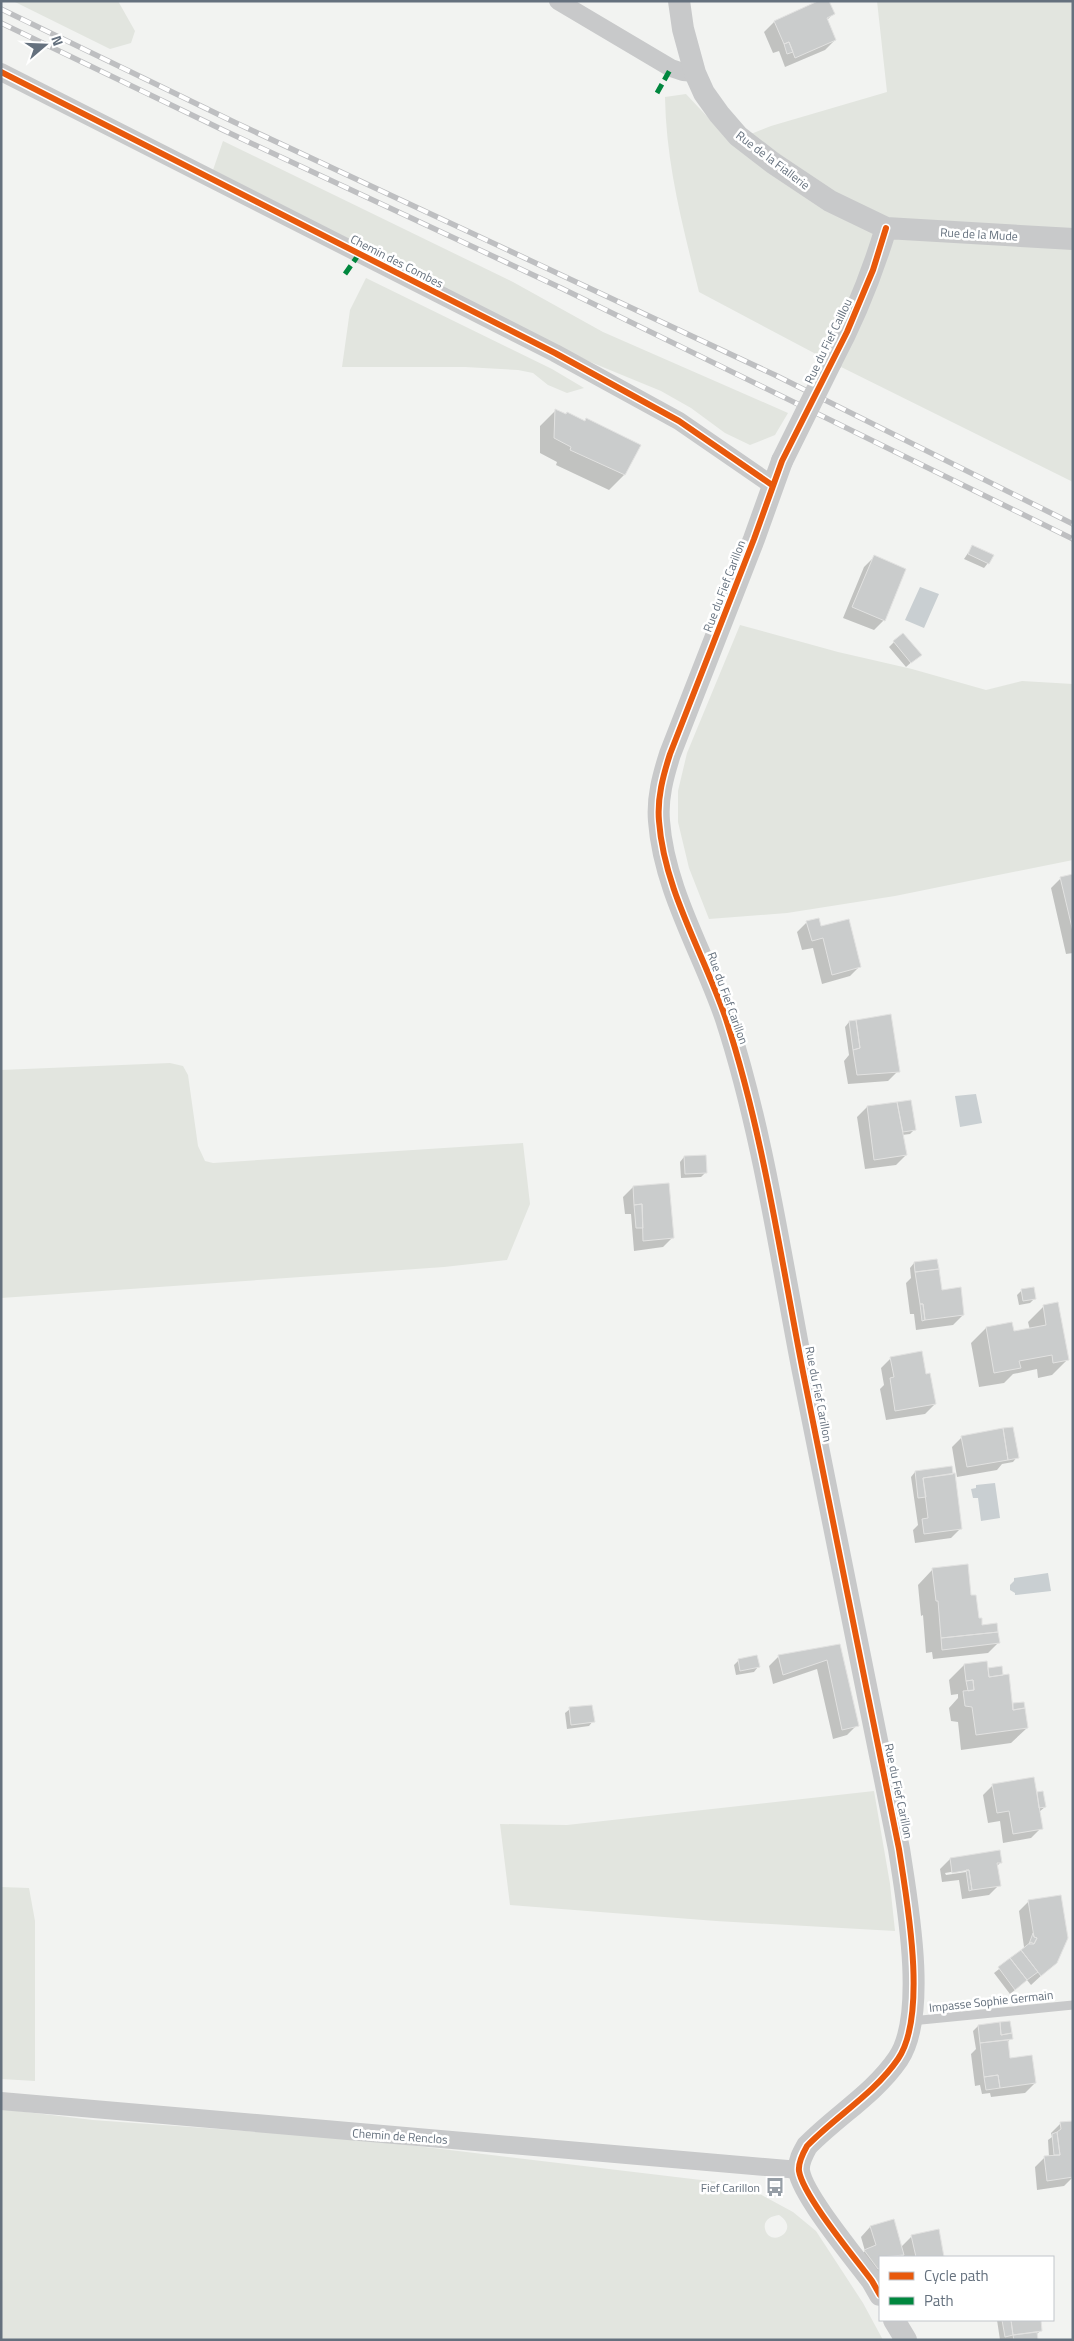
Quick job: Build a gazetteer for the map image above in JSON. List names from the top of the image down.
{
  "streets": {
    "street": [
      "Rue de la Fiallerie",
      "Rue de la Mude",
      "Chemin des Combes",
      "Rue du Fief Caillou",
      "Rue du Fief Carillon",
      "Chemin de Renclos"
    ],
    "lane": ["Impasse Sophie Germain"]
  },
  "crossings": [
    ["Rue de la Fiallerie", "Rue de la Mude"],
    ["Rue de la Fiallerie", "Rue du Fief Caillou"],
    ["Rue de la Mude", "Rue du Fief Caillou"],
    ["Chemin des Combes", "Rue du Fief Carillon"],
    ["Rue du Fief Caillou", "Rue du Fief Carillon"],
    ["Rue du Fief Carillon", "Impasse Sophie Germain"],
    ["Rue du Fief Carillon", "Chemin de Renclos"]
  ],
  "places": {
    "bus stop": ["Fief Carillon"]
  },
  "legend": ["Cycle path", "Path"],
  "north": "right"
}
